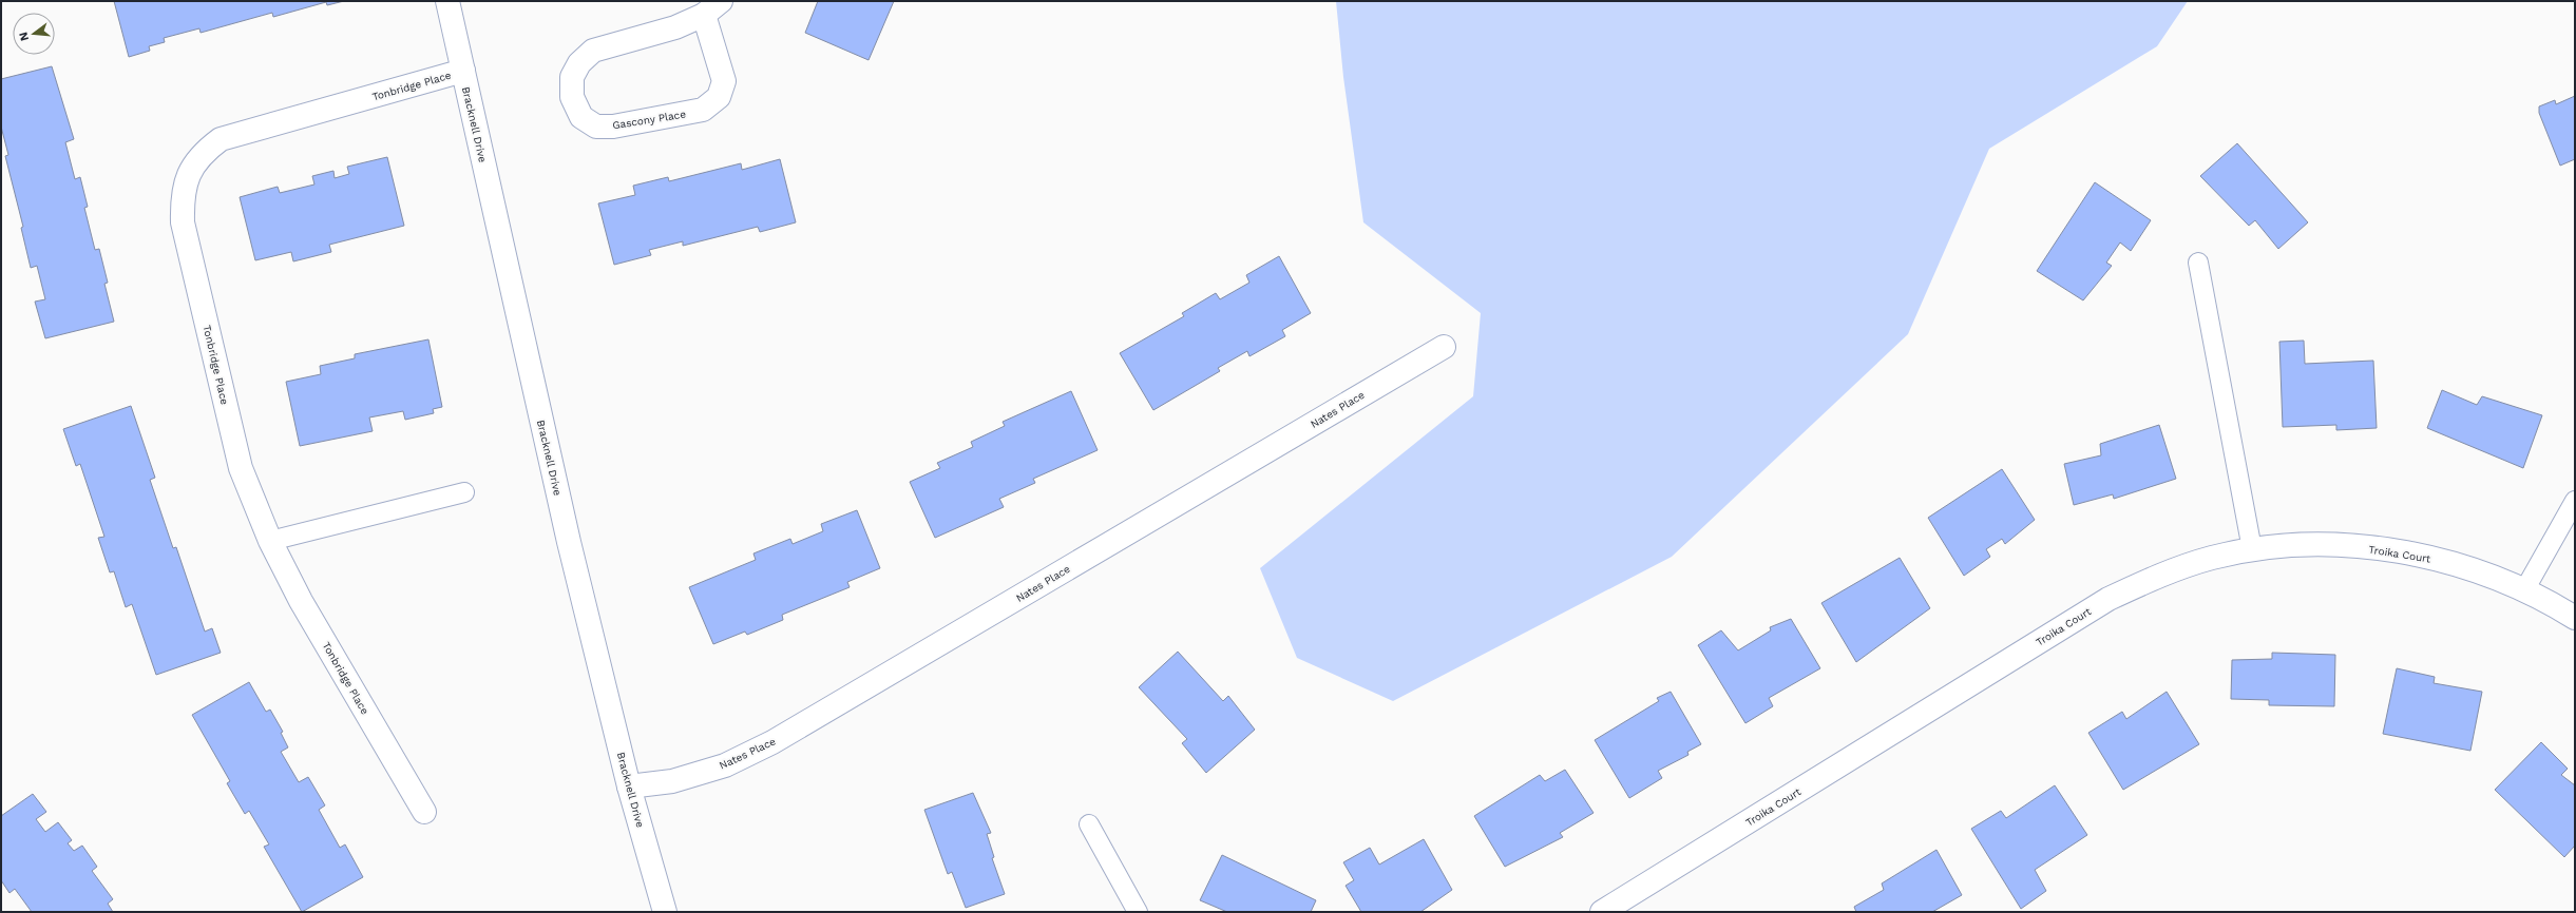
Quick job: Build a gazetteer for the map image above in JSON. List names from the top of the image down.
{
  "streets": {
    "street": [
      "Tonbridge Place",
      "Gascony Place",
      "Bracknell Drive",
      "Nates Place",
      "Troika Court"
    ]
  },
  "crossings": [
    ["Tonbridge Place", "Bracknell Drive"],
    ["Bracknell Drive", "Nates Place"]
  ],
  "north": "left"
}
